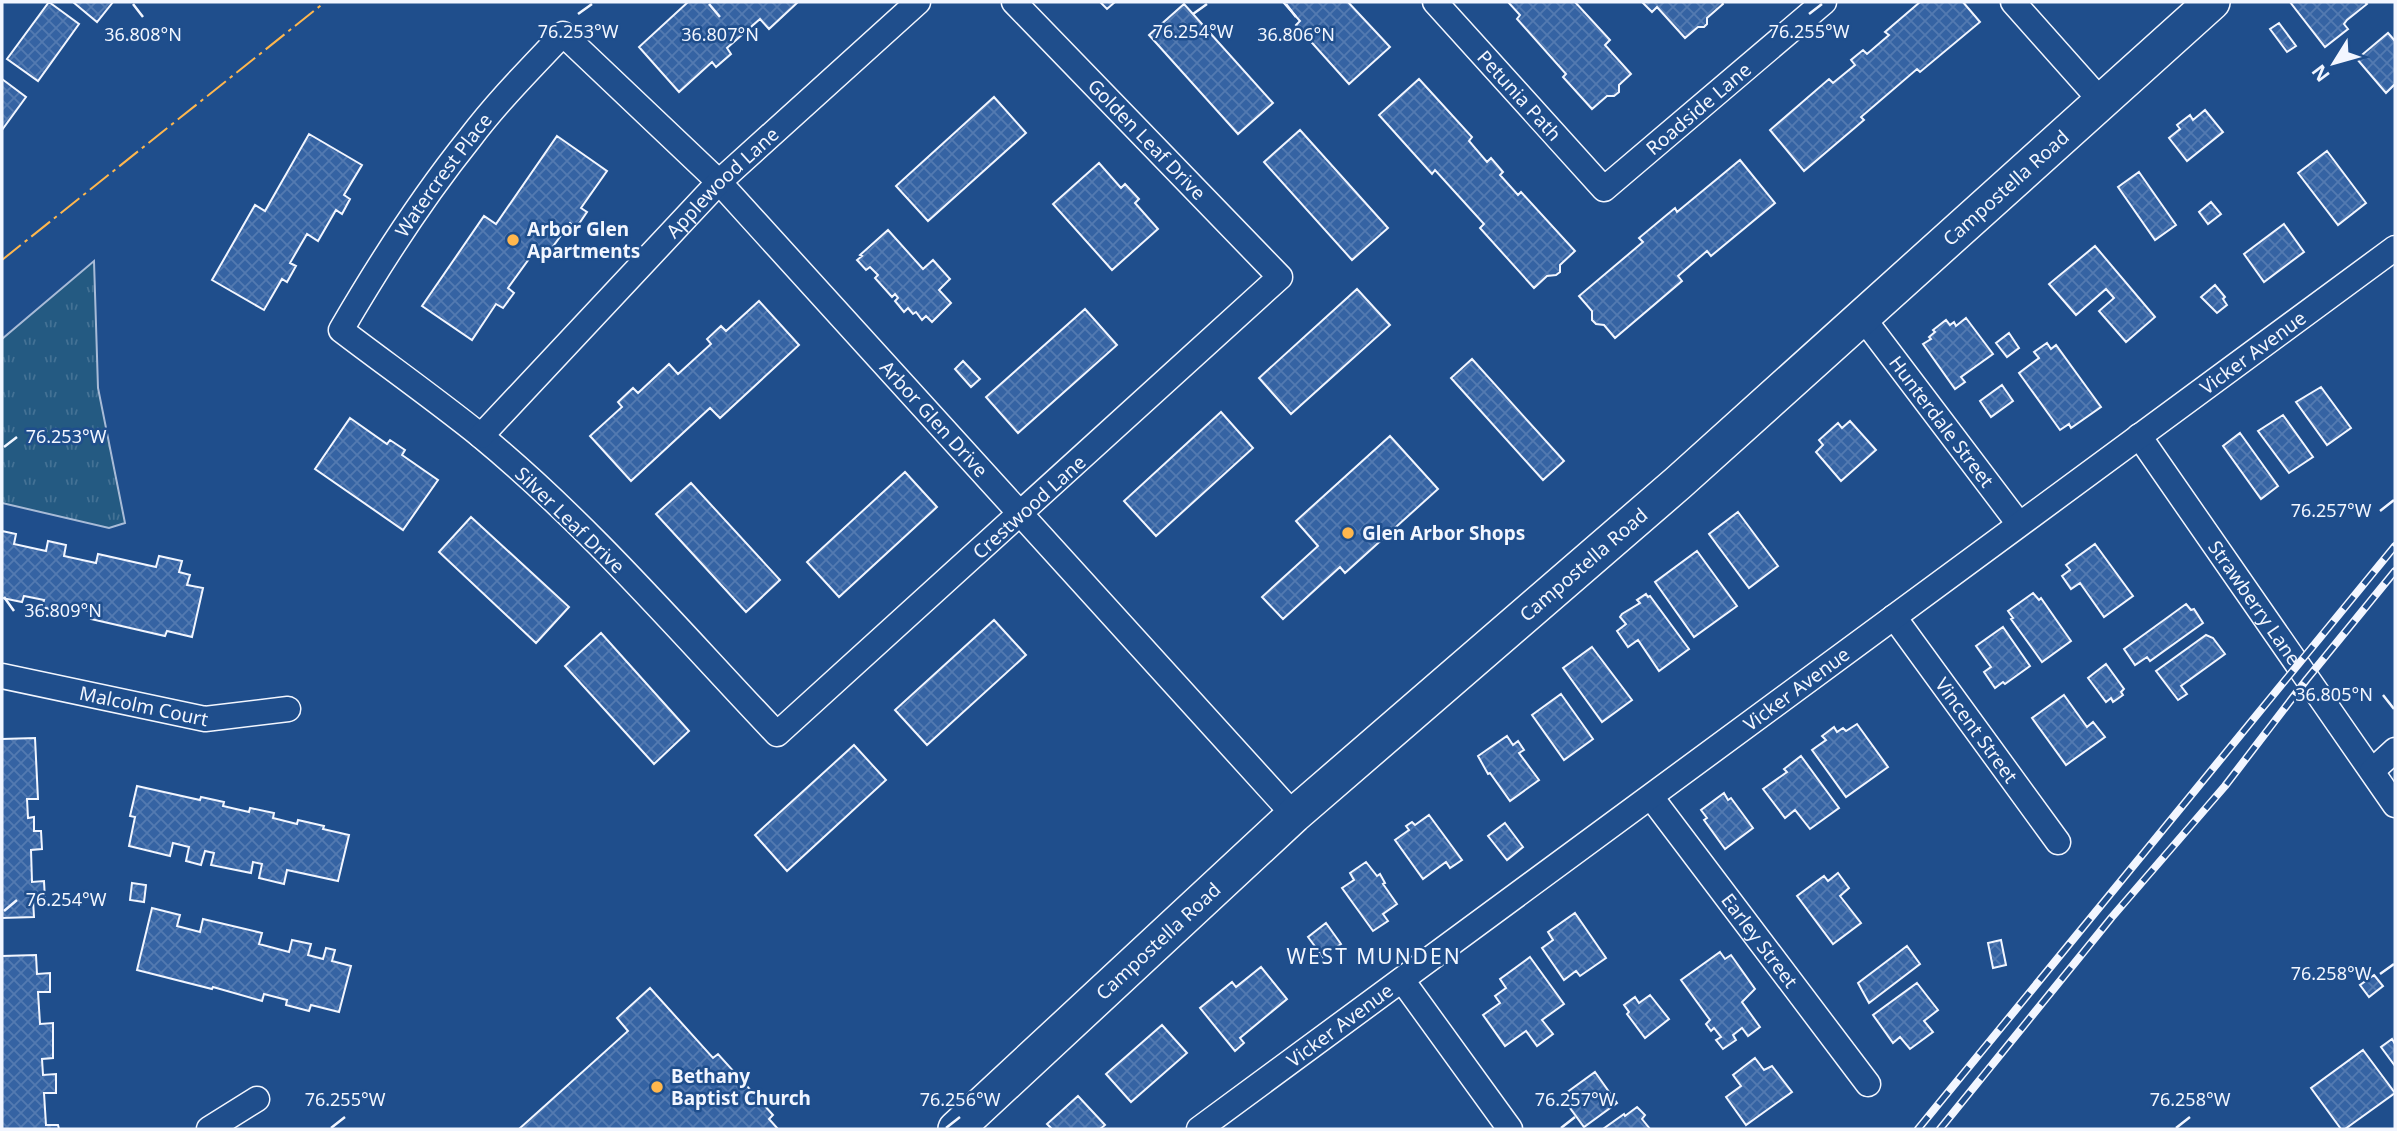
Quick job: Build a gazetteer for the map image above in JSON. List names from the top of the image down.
{
  "streets": {
    "main road": ["Campostella Road"],
    "street": [
      "Petunia Path",
      "Roadside Lane",
      "Golden Leaf Drive",
      "Watercrest Place",
      "Applewood Lane",
      "Vicker Avenue",
      "Arbor Glen Drive",
      "Hunterdale Street",
      "Crestwood Lane",
      "Silver Leaf Drive",
      "Strawberry Lane",
      "Malcolm Court",
      "Vincent Street",
      "Earley Street"
    ]
  },
  "crossings": [
    ["Petunia Path", "Roadside Lane"],
    ["Golden Leaf Drive", "Crestwood Lane"],
    ["Watercrest Place", "Arbor Glen Drive"],
    ["Watercrest Place", "Silver Leaf Drive"],
    ["Applewood Lane", "Arbor Glen Drive"],
    ["Applewood Lane", "Silver Leaf Drive"],
    ["Campostella Road", "Arbor Glen Drive"],
    ["Campostella Road", "Hunterdale Street"],
    ["Vicker Avenue", "Hunterdale Street"],
    ["Vicker Avenue", "Strawberry Lane"],
    ["Vicker Avenue", "Vincent Street"],
    ["Vicker Avenue", "Earley Street"],
    ["Arbor Glen Drive", "Crestwood Lane"],
    ["Crestwood Lane", "Silver Leaf Drive"]
  ],
  "districts": ["WEST MUNDEN"],
  "places": ["Arbor Glen Apartments", "Glen Arbor Shops", "Bethany Baptist Church"],
  "north": "bottom left",
  "coordinates": [
    "76.255°W",
    "76.253°W",
    "76.254°W",
    "36.808°N",
    "36.807°N",
    "36.806°N",
    "76.257°W",
    "36.809°N",
    "36.805°N",
    "76.258°W",
    "76.256°W"
  ]
}
